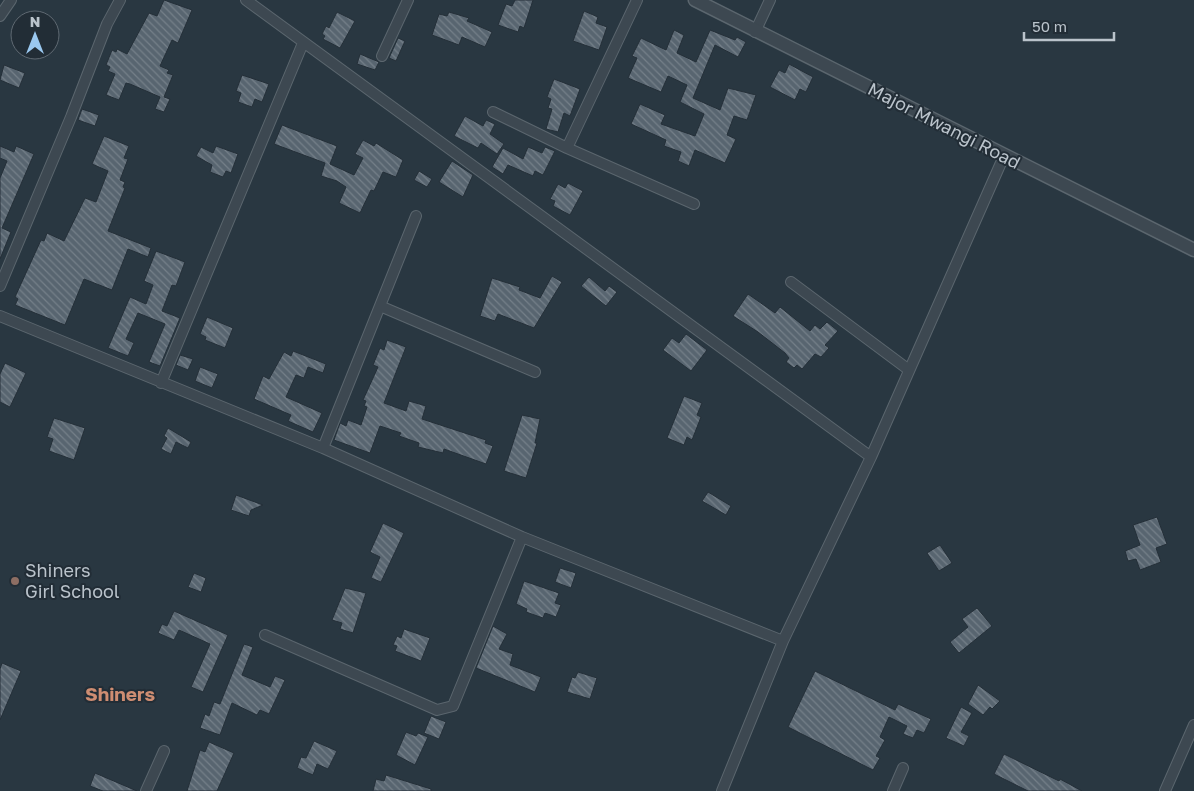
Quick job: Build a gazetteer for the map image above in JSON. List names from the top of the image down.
{
  "streets": {
    "street": ["Major Mwangi Road"]
  },
  "districts": ["Shiners"],
  "places": ["Shiners Girl School"],
  "scale_bar": "50 m",
  "north": "top"
}
